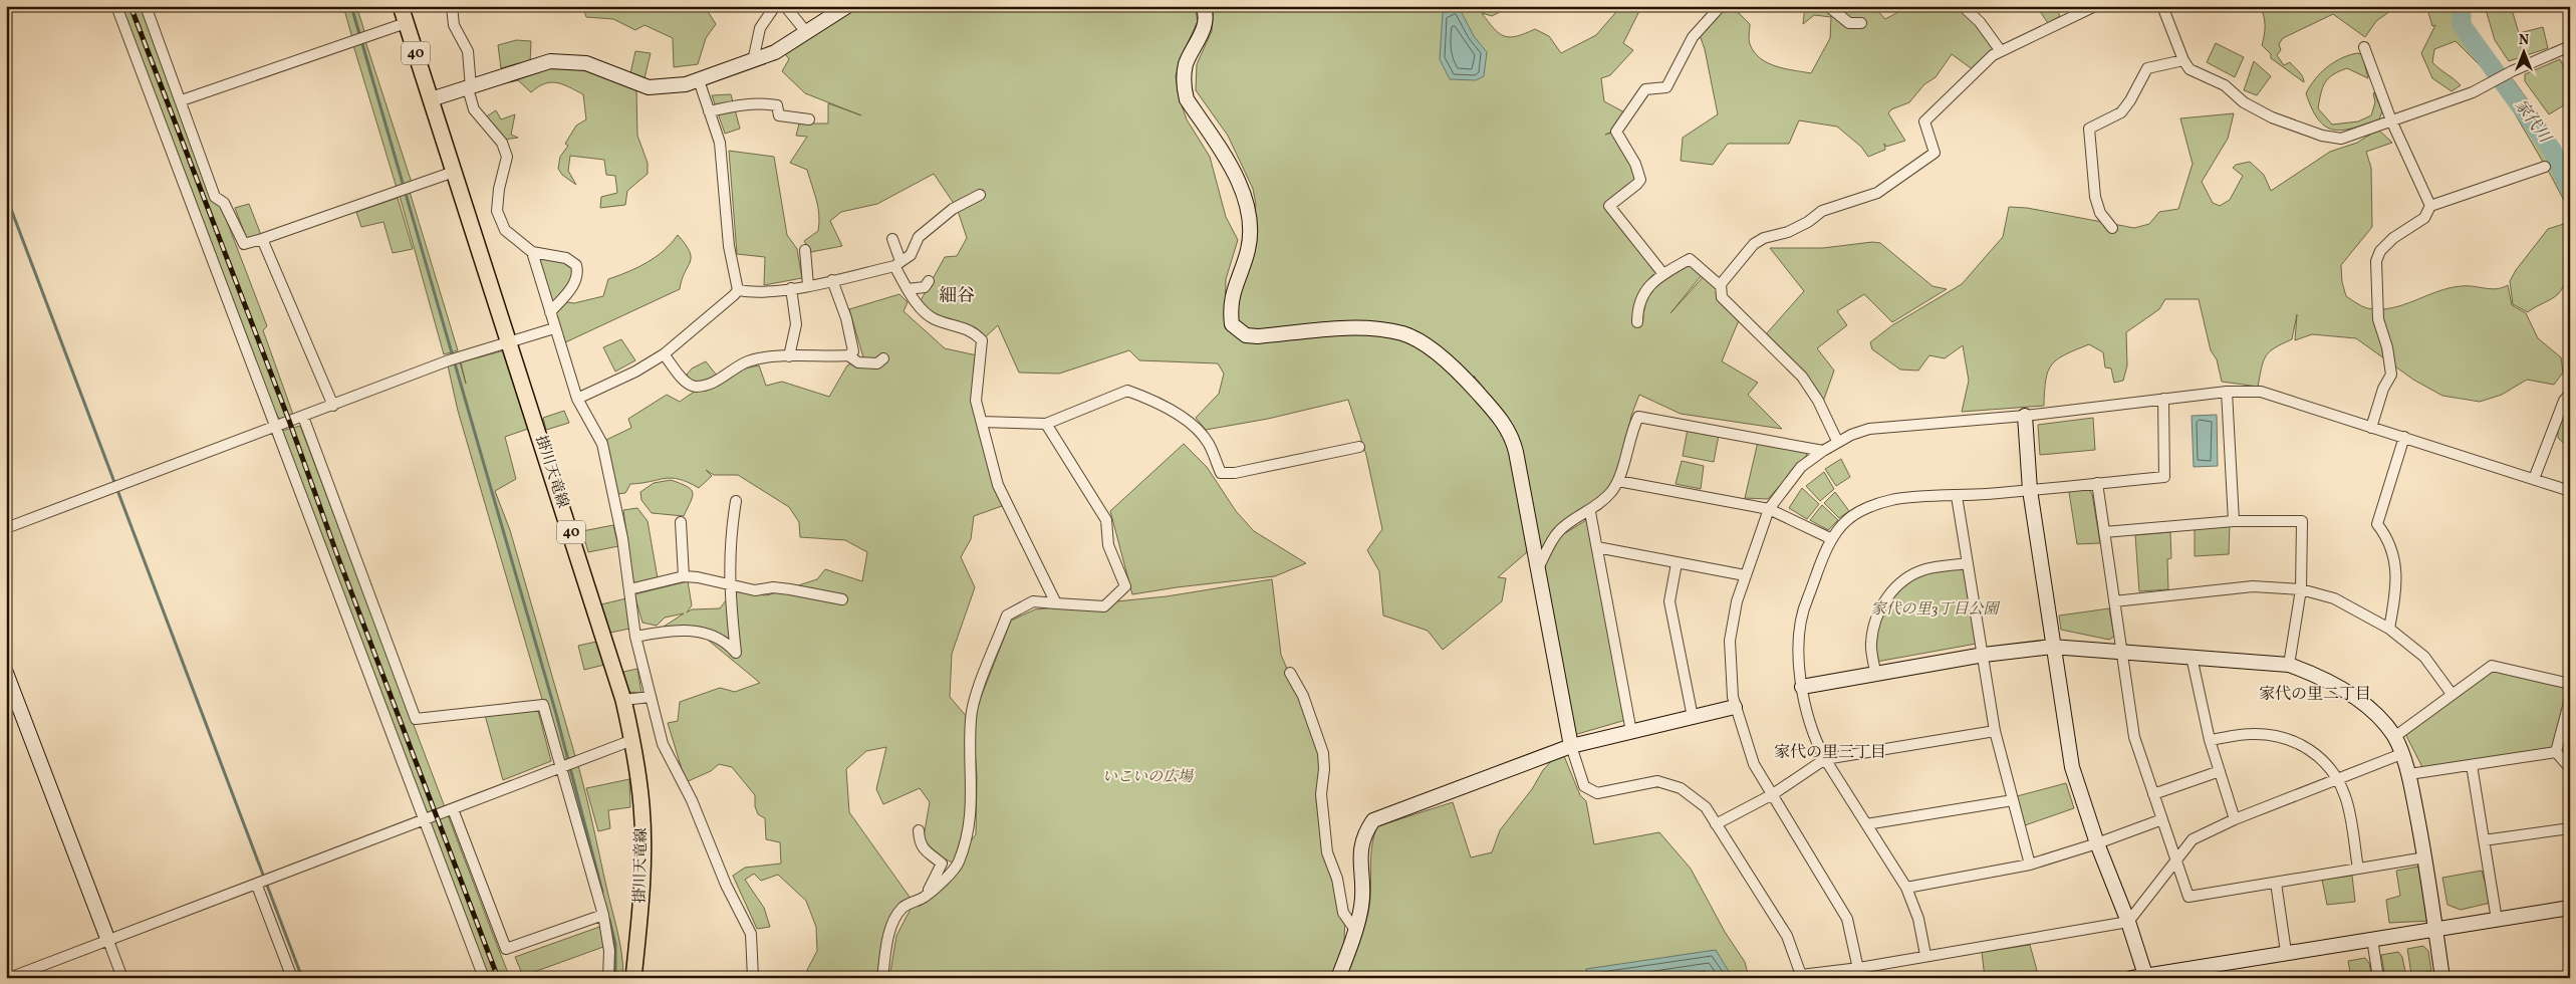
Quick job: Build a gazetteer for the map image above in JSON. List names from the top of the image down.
{
  "streets": {
    "main road": ["40", "掛川天竜線"]
  },
  "districts": ["細谷", "家代の里二丁目", "家代の里三丁目"],
  "water": ["家代川"],
  "parks": ["家代の里3丁目公園", "いこいの広場"],
  "north": "top"
}
